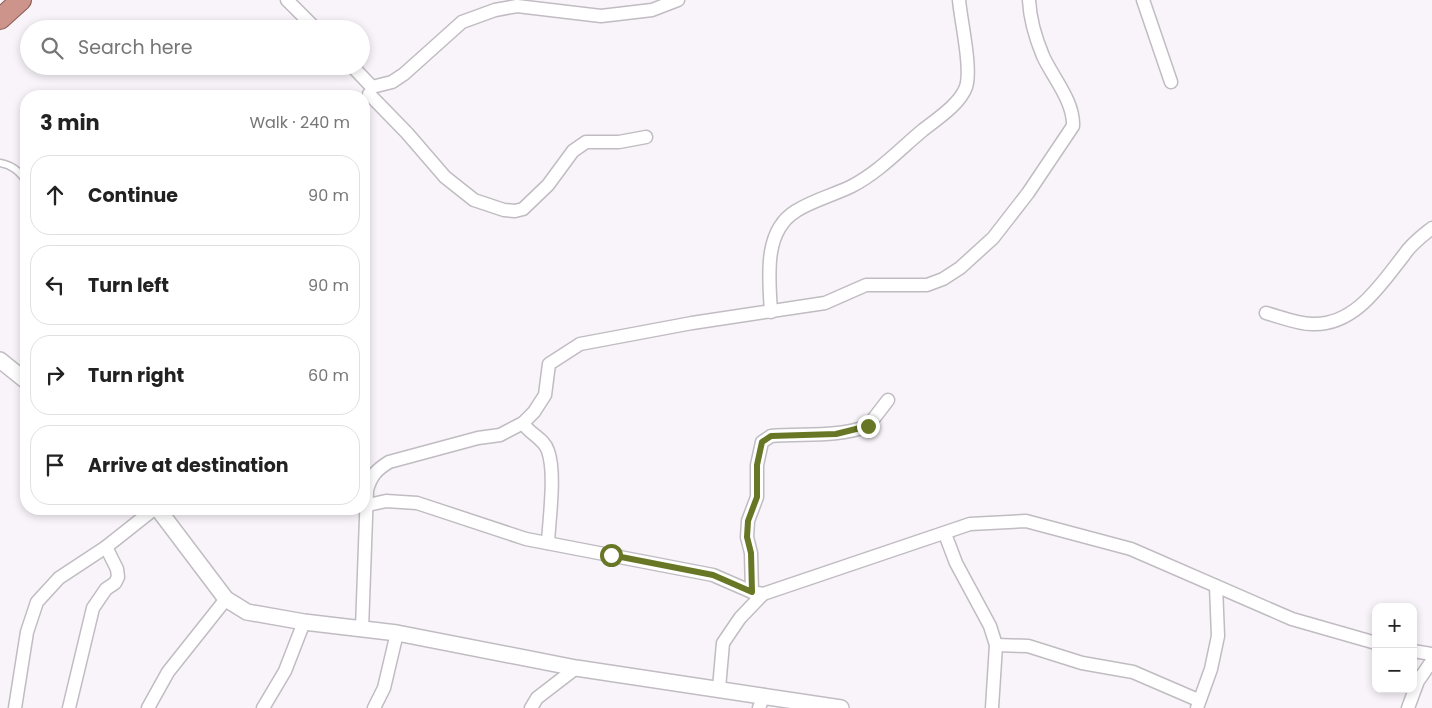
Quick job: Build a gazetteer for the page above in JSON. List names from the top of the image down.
{
  "page": {
    "search": "Search here",
    "heading": ["3 min", "Walk · 240 m"],
    "list": [
      ["Continue", "90 m"],
      ["Turn left", "90 m"],
      ["Turn right", "60 m"],
      "Arrive at destination"
    ],
    "map_buttons": ["+", "−"]
  }
}
